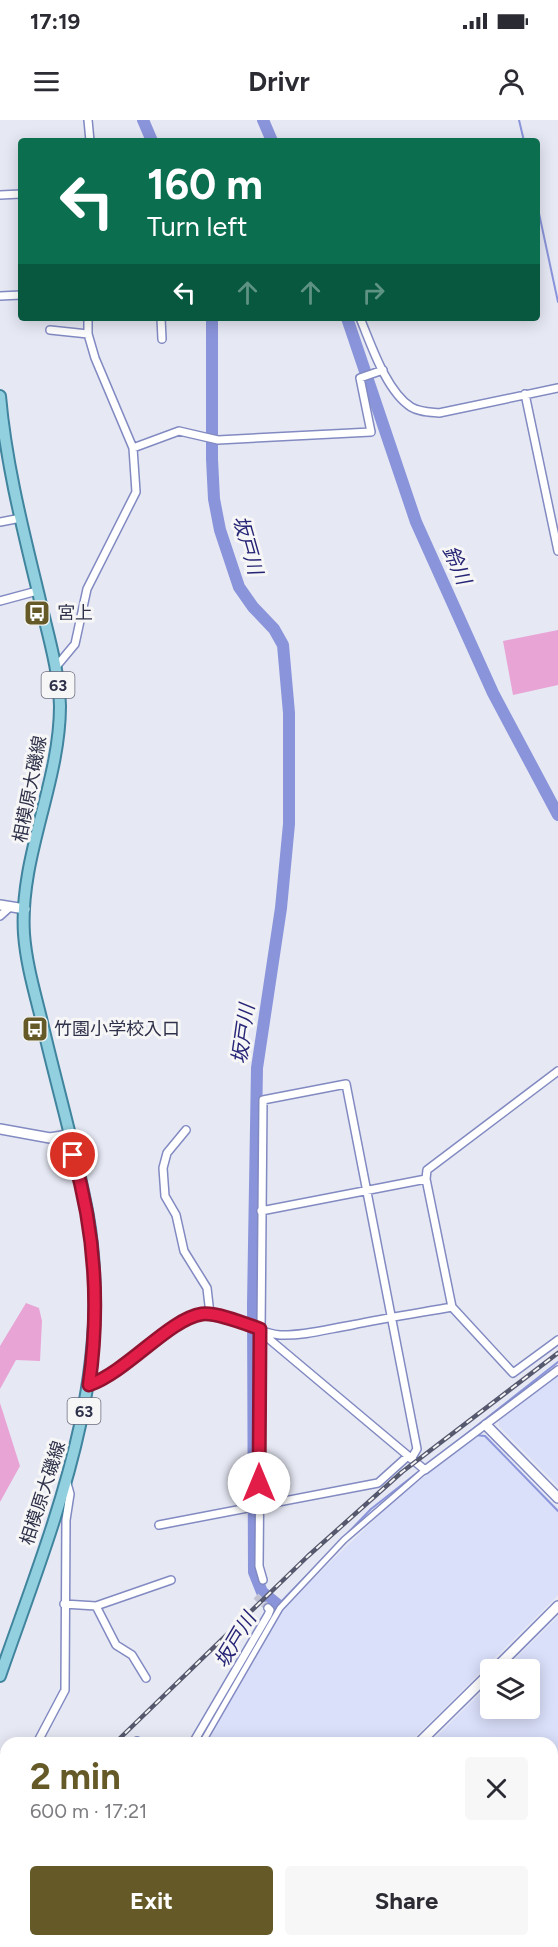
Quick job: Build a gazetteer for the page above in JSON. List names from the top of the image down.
{
  "streets": {
    "main road": ["63", "相模原大磯線"]
  },
  "water": ["坂戸川", "鈴川"],
  "places": {
    "bus stop": ["宮上", "竹園小学校入口"]
  },
  "page": {
    "status": "17:19",
    "header": "Drivr",
    "turn": ["160 m", "Turn left"],
    "heading": ["2 min", "600 m · 17:21"],
    "buttons": ["Exit", "Share"]
  }
}
